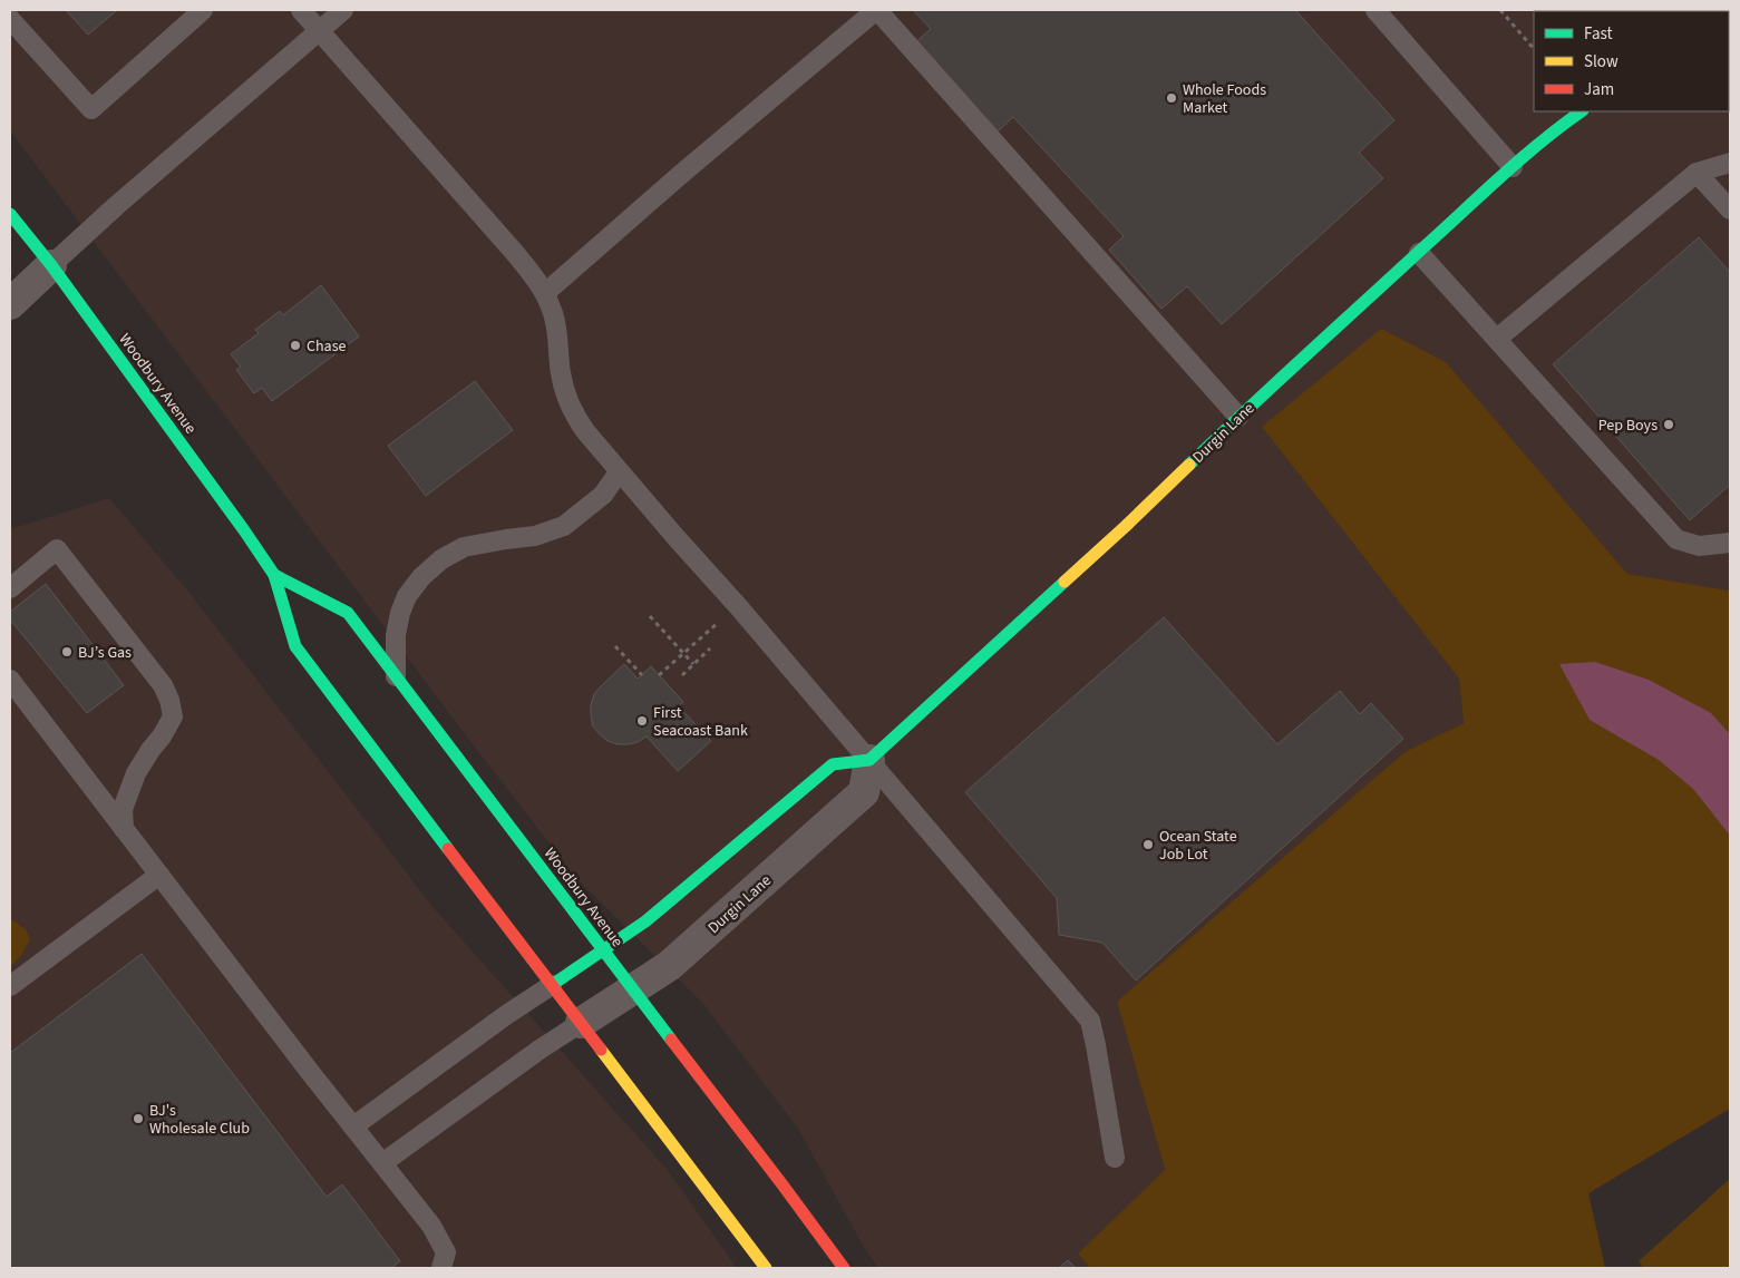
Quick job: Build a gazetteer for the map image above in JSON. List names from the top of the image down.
{
  "streets": {
    "main road": ["Woodbury Avenue", "Durgin Lane"]
  },
  "crossings": [
    ["Woodbury Avenue", "Durgin Lane"]
  ],
  "places": [
    "Whole Foods Market",
    "Chase",
    "Pep Boys",
    "BJ’s Gas",
    "First Seacoast Bank",
    "Ocean State Job Lot",
    "BJ's Wholesale Club"
  ],
  "legend": ["Fast", "Slow", "Jam"]
}
